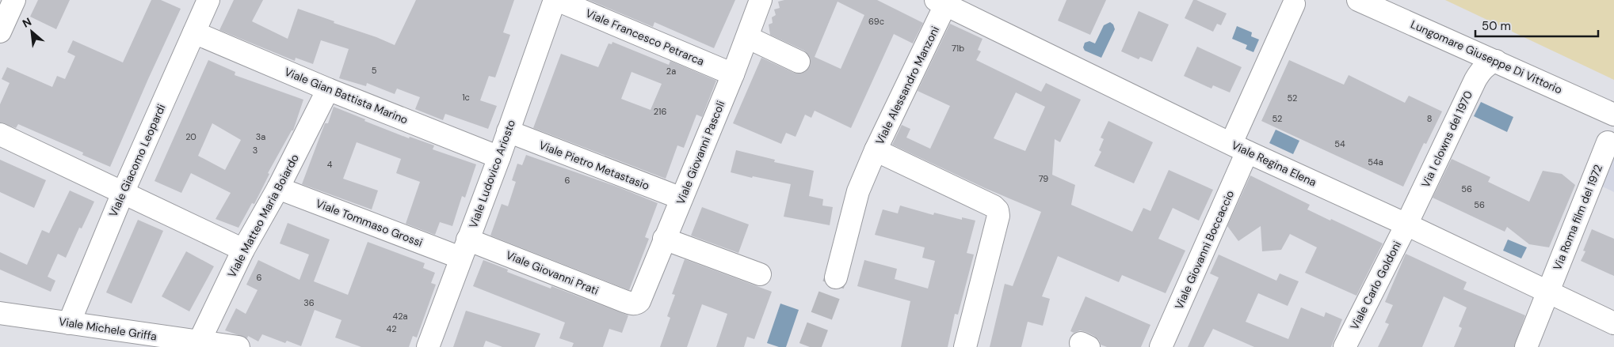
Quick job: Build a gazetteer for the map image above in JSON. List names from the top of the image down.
{
  "streets": {
    "street": [
      "Viale Francesco Petrarca",
      "Lungomare Giuseppe Di Vittorio",
      "Viale Alessandro Manzoni",
      "Viale Gian Battista Marino",
      "Via I clowns del 1970",
      "Viale Giovanni Pascoli",
      "Viale Giacomo Leopardi",
      "Viale Regina Elena",
      "Viale Pietro Metastasio",
      "Viale Ludovico Ariosto",
      "Viale Matteo Maria Boiardo",
      "Via Roma film del 1972",
      "Viale Tommaso Grossi",
      "Viale Giovanni Boccaccio",
      "Viale Giovanni Prati",
      "Viale Carlo Goldoni",
      "Viale Michele Griffa"
    ]
  },
  "crossings": [
    ["Viale Francesco Petrarca", "Viale Giovanni Pascoli"],
    ["Viale Francesco Petrarca", "Viale Ludovico Ariosto"],
    ["Lungomare Giuseppe Di Vittorio", "Via I clowns del 1970"],
    ["Viale Alessandro Manzoni", "Viale Regina Elena"],
    ["Viale Gian Battista Marino", "Viale Giacomo Leopardi"],
    ["Viale Gian Battista Marino", "Viale Ludovico Ariosto"],
    ["Viale Gian Battista Marino", "Viale Matteo Maria Boiardo"],
    ["Via I clowns del 1970", "Viale Regina Elena"],
    ["Via I clowns del 1970", "Viale Carlo Goldoni"],
    ["Viale Giovanni Pascoli", "Viale Pietro Metastasio"],
    ["Viale Giovanni Pascoli", "Viale Giovanni Prati"],
    ["Viale Giacomo Leopardi", "Viale Michele Griffa"],
    ["Viale Regina Elena", "Via Roma film del 1972"],
    ["Viale Regina Elena", "Viale Giovanni Boccaccio"],
    ["Viale Regina Elena", "Viale Carlo Goldoni"],
    ["Viale Pietro Metastasio", "Viale Ludovico Ariosto"],
    ["Viale Ludovico Ariosto", "Viale Tommaso Grossi"],
    ["Viale Ludovico Ariosto", "Viale Giovanni Prati"],
    ["Viale Matteo Maria Boiardo", "Viale Tommaso Grossi"],
    ["Viale Matteo Maria Boiardo", "Viale Michele Griffa"],
    ["Viale Tommaso Grossi", "Viale Giovanni Prati"]
  ],
  "house_numbers": [
    "69c",
    "71b",
    "5",
    "2a",
    "1c",
    "52",
    "216",
    "52",
    "8",
    "20",
    "3a",
    "54",
    "3",
    "54a",
    "4",
    "79",
    "6",
    "56",
    "56",
    "6",
    "36",
    "42a",
    "42"
  ],
  "scale_bar": "50 m",
  "north": "top left"
}
